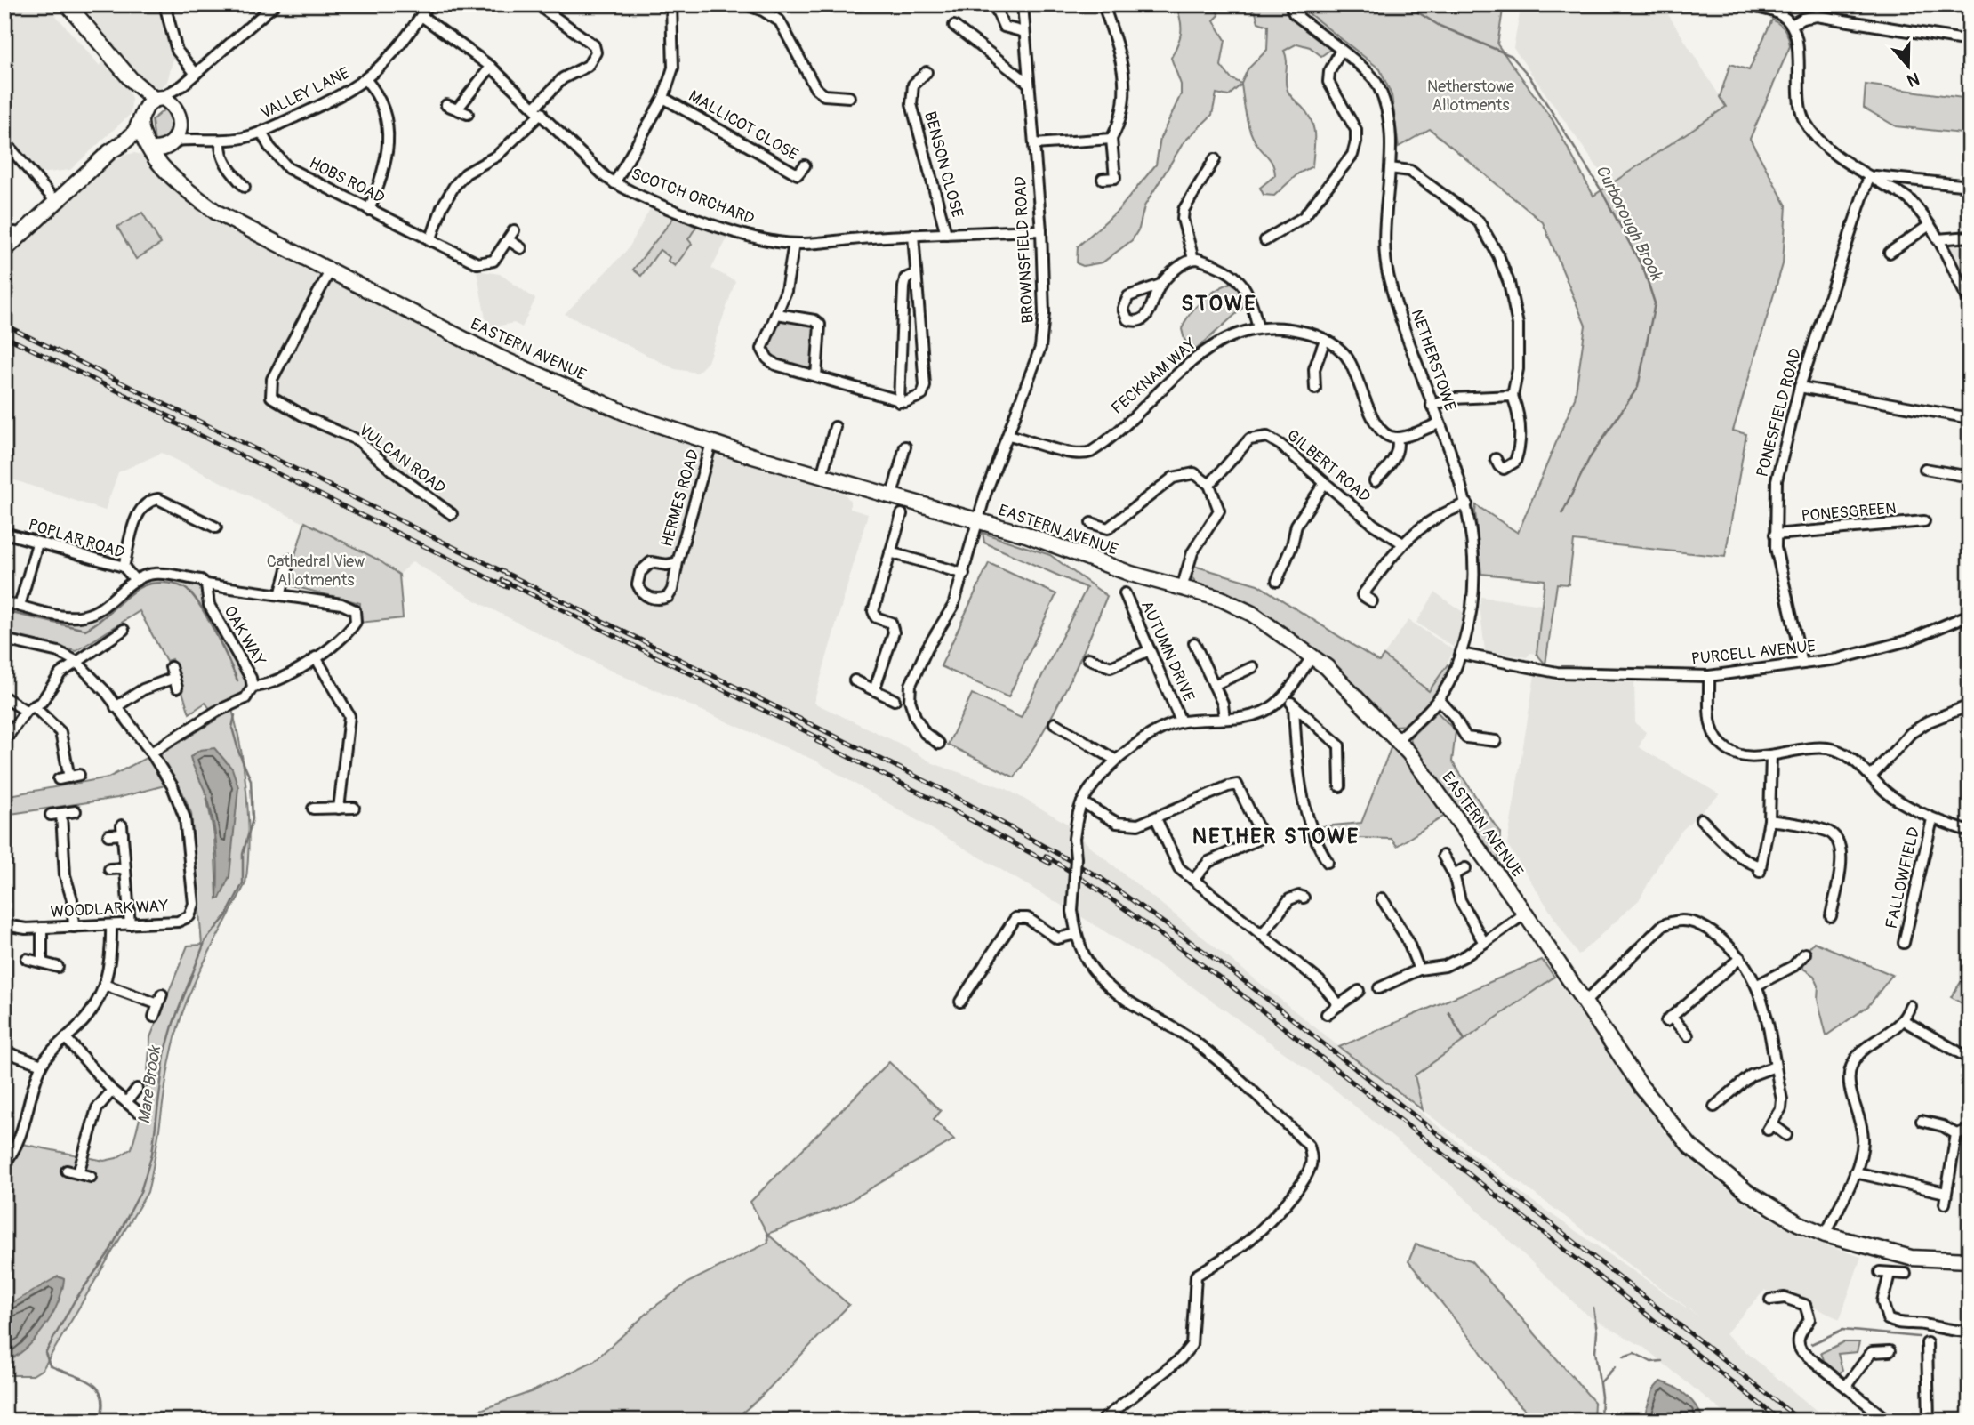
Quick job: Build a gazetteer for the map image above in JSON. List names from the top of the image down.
{
  "streets": {
    "highway": ["EASTERN AVENUE"],
    "street": [
      "VALLEY LANE",
      "MALLICOT CLOSE",
      "BENSON CLOSE",
      "HOBS ROAD",
      "SCOTCH ORCHARD",
      "BROWNSFIELD ROAD",
      "NETHERSTOWE",
      "FECKNAM WAY",
      "PONESFIELD ROAD",
      "VULCAN ROAD",
      "GILBERT ROAD",
      "HERMES ROAD",
      "PONESGREEN",
      "POPLAR ROAD",
      "OAK WAY",
      "AUTUMN DRIVE",
      "PURCELL AVENUE",
      "FALLOWFIELD",
      "WOODLARK WAY"
    ]
  },
  "crossings": [
    ["VALLEY LANE", "HOBS ROAD"],
    ["VALLEY LANE", "SCOTCH ORCHARD"],
    ["VALLEY LANE", "EASTERN AVENUE"],
    ["BENSON CLOSE", "SCOTCH ORCHARD"],
    ["SCOTCH ORCHARD", "BROWNSFIELD ROAD"],
    ["BROWNSFIELD ROAD", "EASTERN AVENUE"],
    ["BROWNSFIELD ROAD", "FECKNAM WAY"],
    ["EASTERN AVENUE", "NETHERSTOWE"],
    ["EASTERN AVENUE", "VULCAN ROAD"],
    ["EASTERN AVENUE", "HERMES ROAD"],
    ["NETHERSTOWE", "PURCELL AVENUE"],
    ["PONESFIELD ROAD", "PONESGREEN"],
    ["PONESFIELD ROAD", "PURCELL AVENUE"],
    ["OAK WAY", "WOODLARK WAY"]
  ],
  "districts": ["STOWE", "NETHER STOWE"],
  "water": ["Curborough Brook", "Mare Brook"],
  "parks": ["Netherstowe Allotments", "Cathedral View Allotments"],
  "north": "bottom"
}
